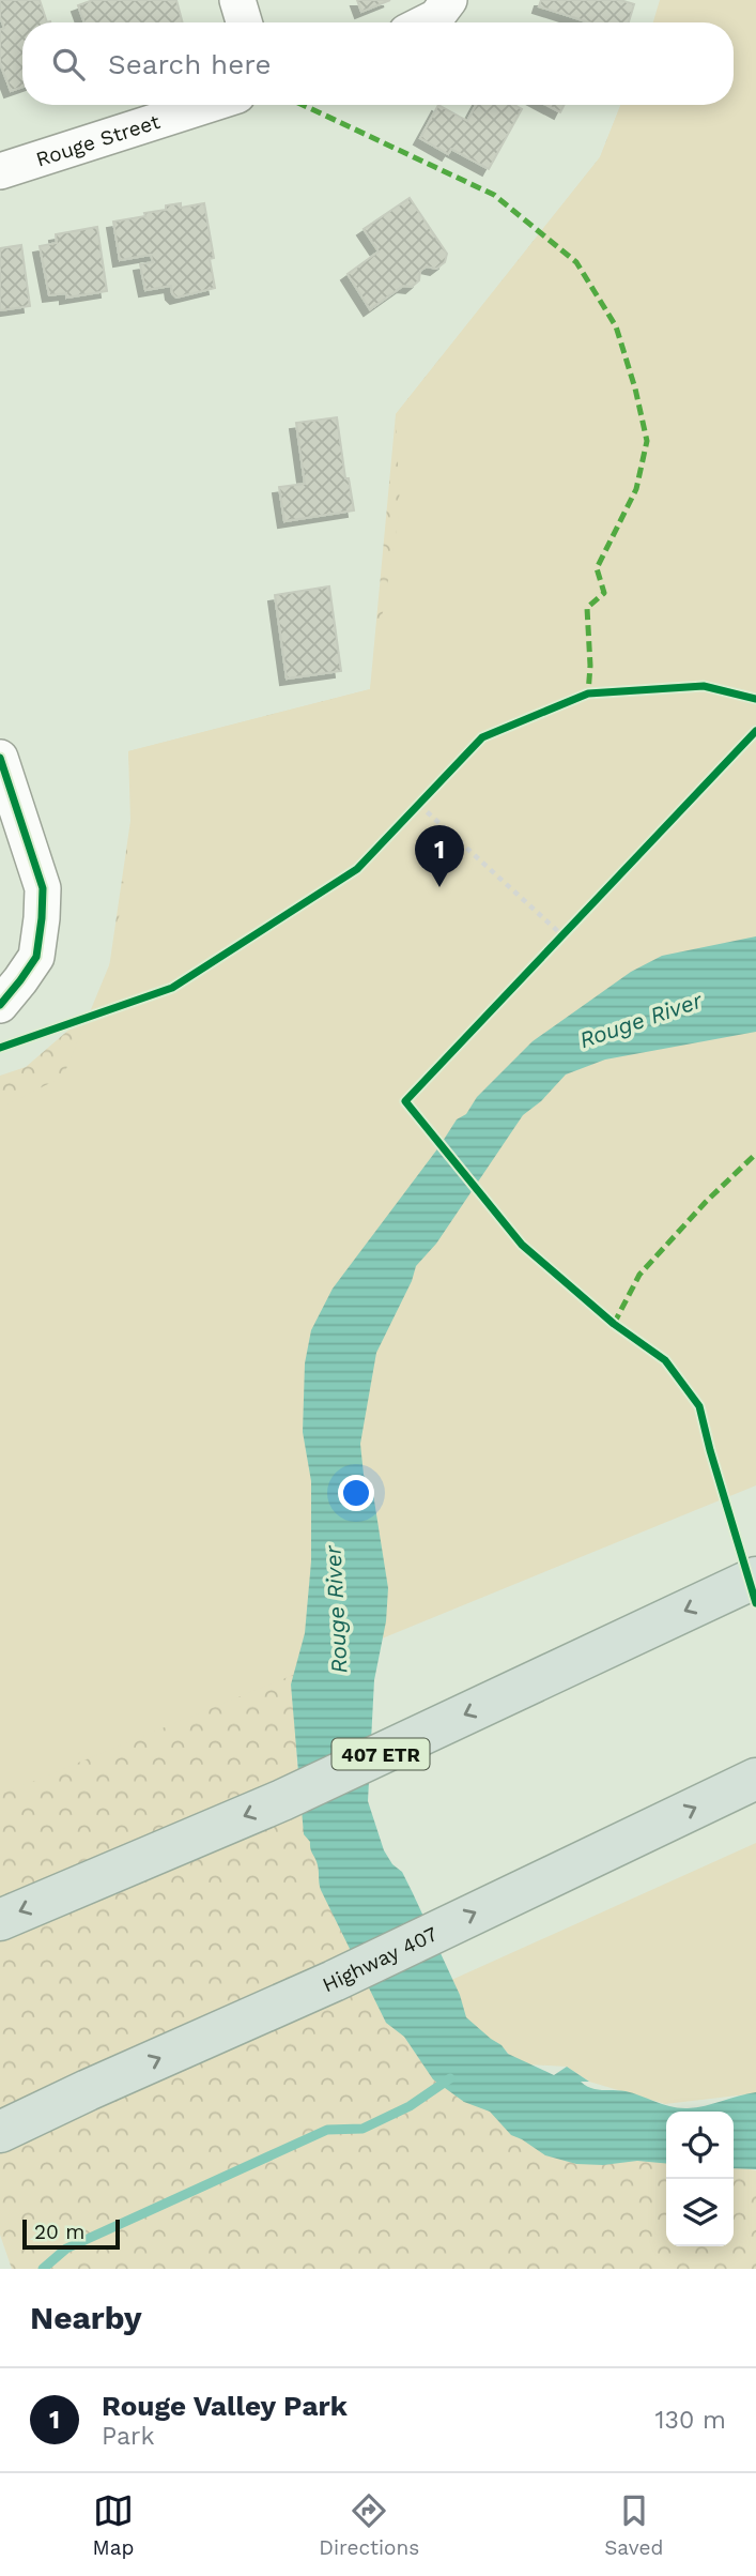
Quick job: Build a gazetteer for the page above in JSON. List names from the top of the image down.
{
  "streets": {
    "highway": ["407 ETR", "Highway 407"],
    "street": ["Rouge Street"]
  },
  "water": ["Rouge River"],
  "scale_bar": "20 m",
  "page": {
    "search": "Search here",
    "pins": "1",
    "scale": "20 m",
    "heading": "Nearby",
    "list": [
      {
        "mark": "1",
        "name": "Rouge Valley Park",
        "note": "Park",
        "value": "130 m"
      }
    ],
    "nav": ["Map", "Directions", "Saved"]
  }
}
